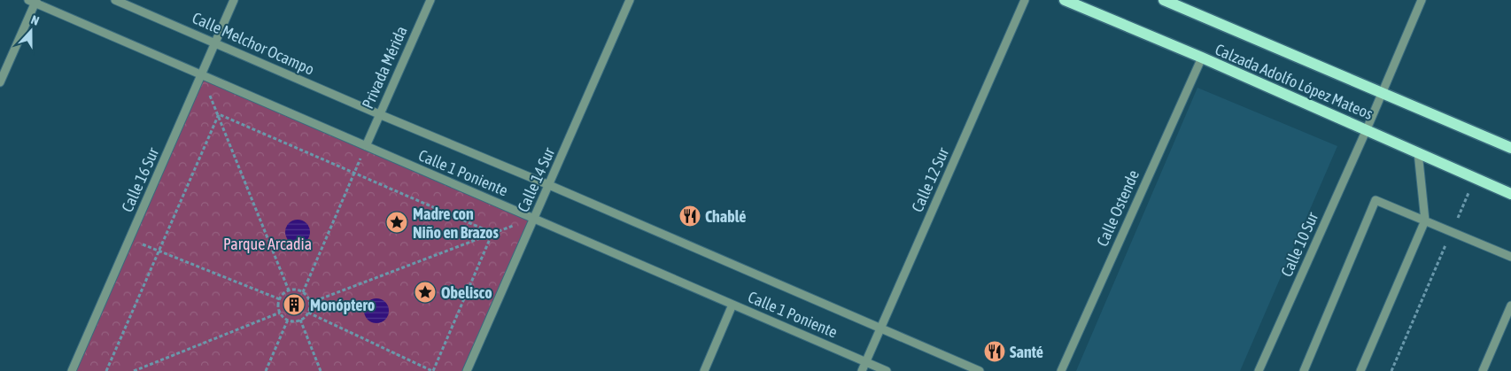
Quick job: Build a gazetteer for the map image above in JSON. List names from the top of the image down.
{
  "streets": {
    "main road": ["Calzada Adolfo López Mateos"],
    "street": [
      "Calle Melchor Ocampo",
      "Privada Mérida",
      "Calle 1 Poniente",
      "Calle 16 Sur",
      "Calle 14 Sur",
      "Calle 12 Sur",
      "Calle Ostende",
      "Calle 10 Sur"
    ]
  },
  "crossings": [
    ["Calle Melchor Ocampo", "Privada Mérida"],
    ["Calle Melchor Ocampo", "Calle 1 Poniente"],
    ["Calle Melchor Ocampo", "Calle 16 Sur"],
    ["Privada Mérida", "Calle 1 Poniente"],
    ["Calzada Adolfo López Mateos", "Calle Ostende"],
    ["Calzada Adolfo López Mateos", "Calle 10 Sur"],
    ["Calle 1 Poniente", "Calle 16 Sur"],
    ["Calle 1 Poniente", "Calle 14 Sur"],
    ["Calle 1 Poniente", "Calle 12 Sur"]
  ],
  "parks": ["Parque Arcadia"],
  "places": {
    "restaurant": ["Chablé", "Santé"],
    "place": ["Madre con Niño en Brazos", "Obelisco"],
    "building": ["Monóptero"]
  },
  "north": "top"
}
